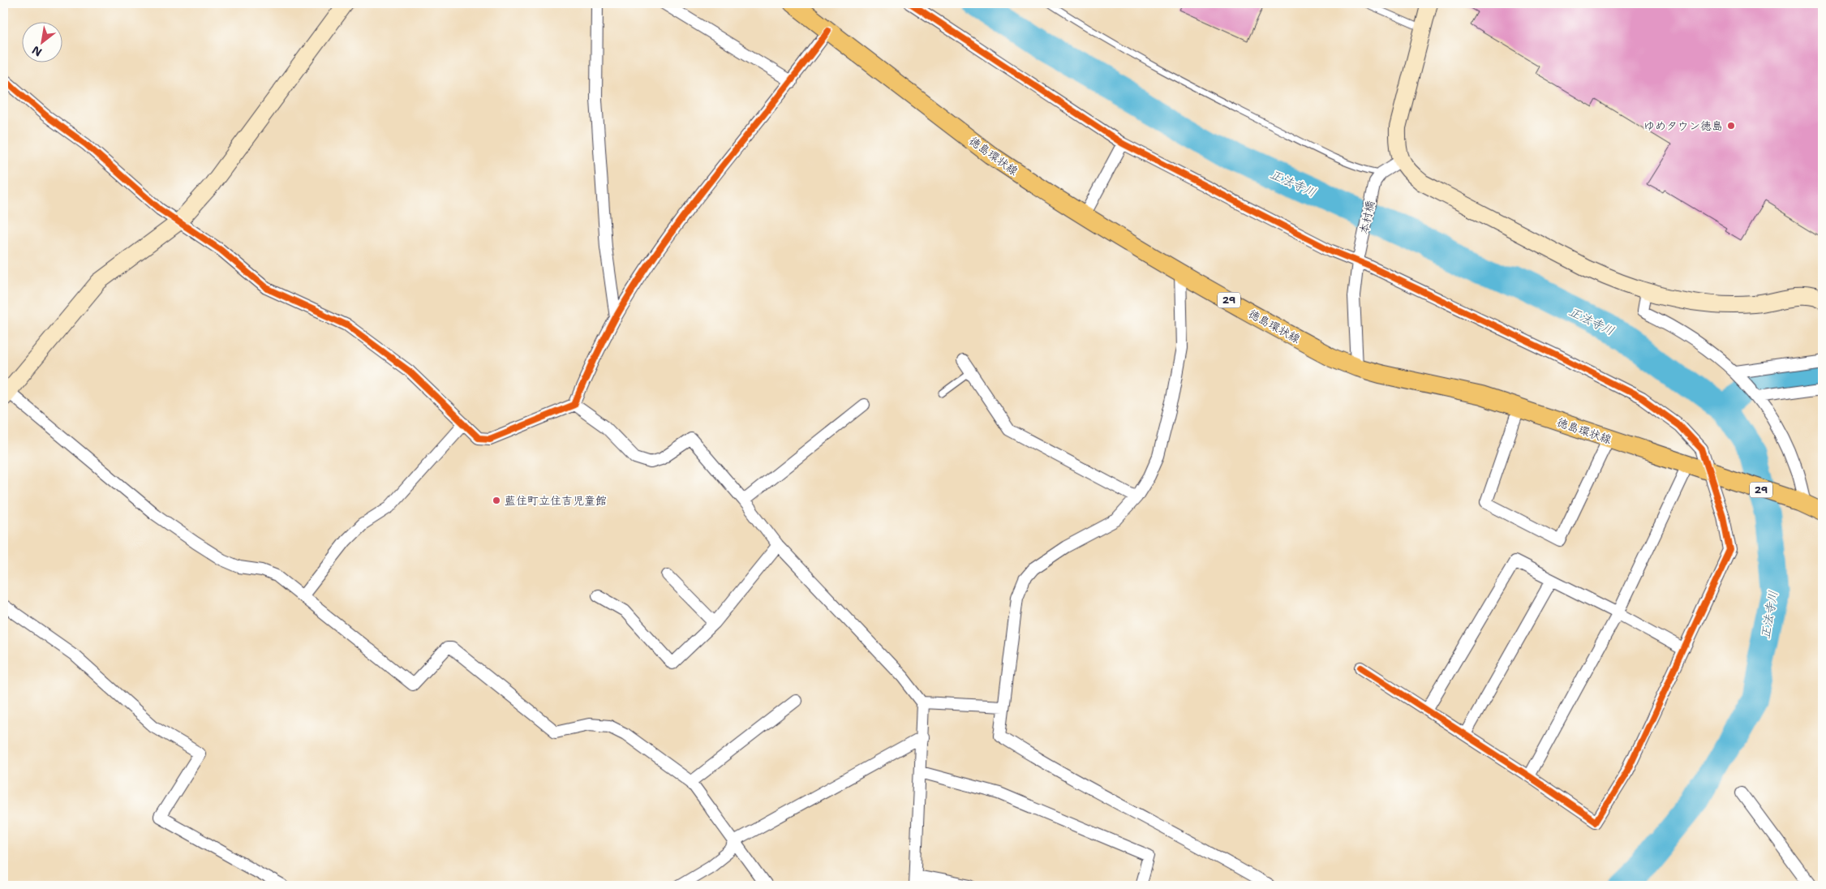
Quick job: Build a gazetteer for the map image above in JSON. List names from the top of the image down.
{
  "streets": {
    "main road": ["徳島環状線", "29"],
    "street": ["本村橋"]
  },
  "crossings": [
    ["徳島環状線", "本村橋"]
  ],
  "water": ["正法寺川"],
  "places": ["ゆめタウン徳島", "藍住町立住吉児童館"],
  "north": "bottom left"
}
